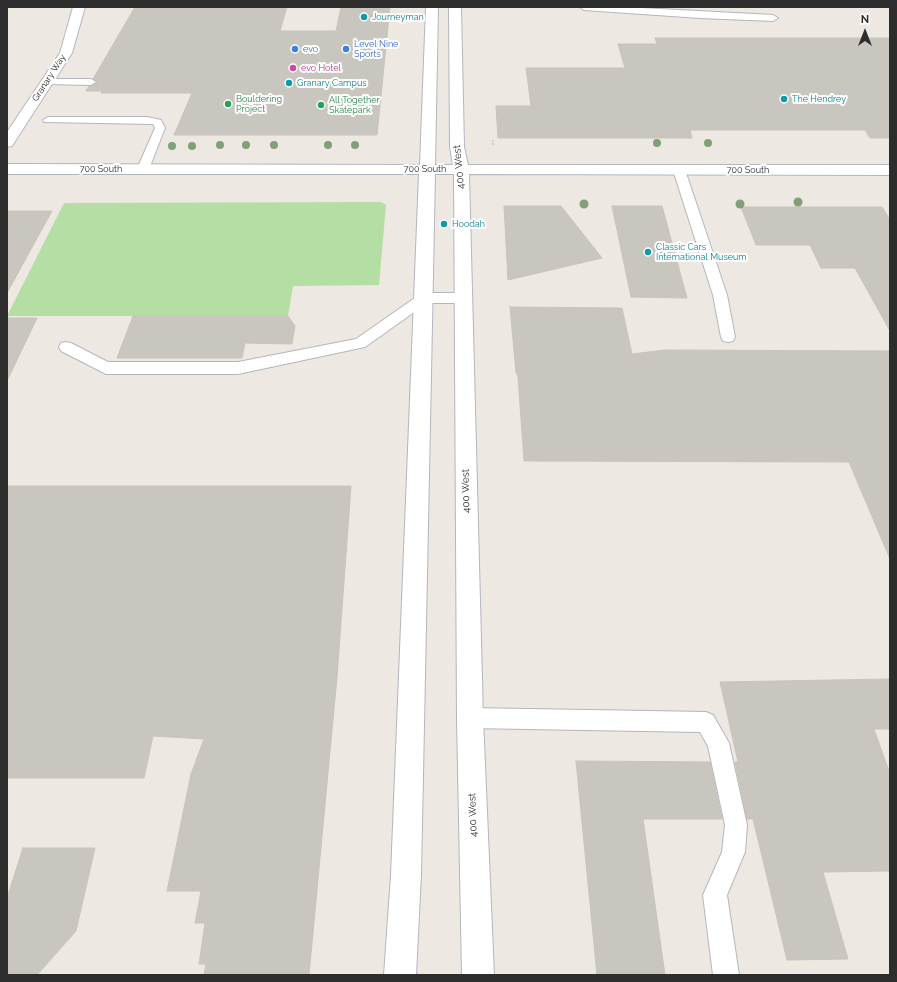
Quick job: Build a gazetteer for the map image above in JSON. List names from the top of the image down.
{
  "streets": {
    "street": ["Granary Way", "400 West", "700 South"]
  },
  "crossings": [
    ["400 West", "700 South"]
  ],
  "places": [
    "Journeyman",
    "evo",
    "Level Nine Sports",
    "evo Hotel",
    "Granary Campus",
    "The Hendrey",
    "Bouldering Project",
    "All Together Skatepark",
    "Hoodah",
    "Classic Cars International Museum"
  ],
  "north": "top"
}
